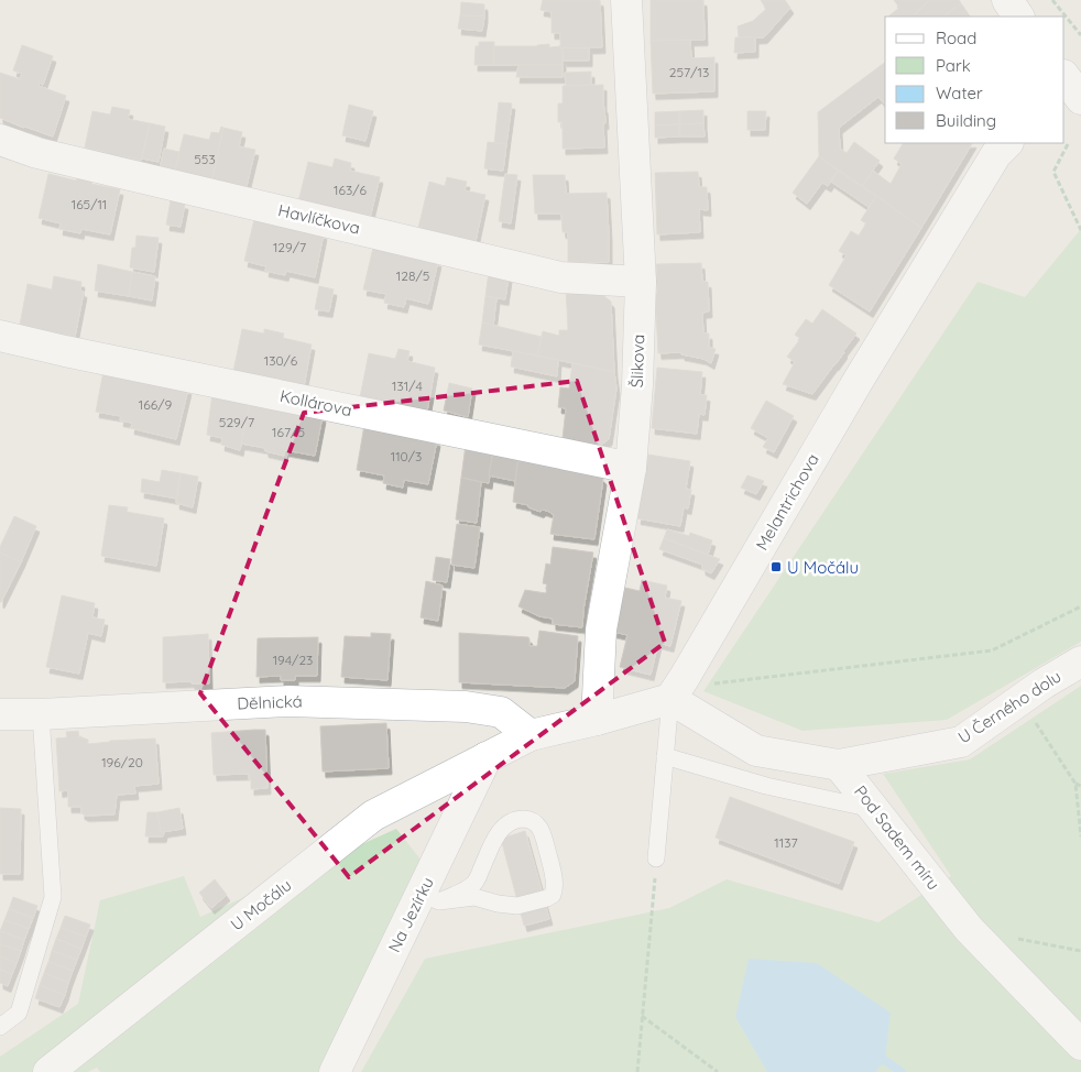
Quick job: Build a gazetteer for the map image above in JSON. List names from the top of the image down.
{
  "streets": {
    "street": [
      "Havlíčkova",
      "Šlikova",
      "Kollárova",
      "Melantrichova",
      "Dělnická",
      "U Černého dolu",
      "Pod Sadem míru",
      "U Močálu",
      "Na Jezírku"
    ]
  },
  "crossings": [
    ["Havlíčkova", "Šlikova"],
    ["Šlikova", "Kollárova"],
    ["U Černého dolu", "Pod Sadem míru"],
    ["U Močálu", "Na Jezírku"]
  ],
  "places": {
    "transit": ["U Močálu"]
  },
  "house_numbers": [
    "257/13",
    "553",
    "163/6",
    "165/11",
    "129/7",
    "128/5",
    "130/6",
    "131/4",
    "166/9",
    "529/7",
    "167/5",
    "110/3",
    "194/23",
    "196/20",
    "1137"
  ],
  "legend": [
    "Road",
    "Park",
    "Water",
    "Building"
  ]
}
